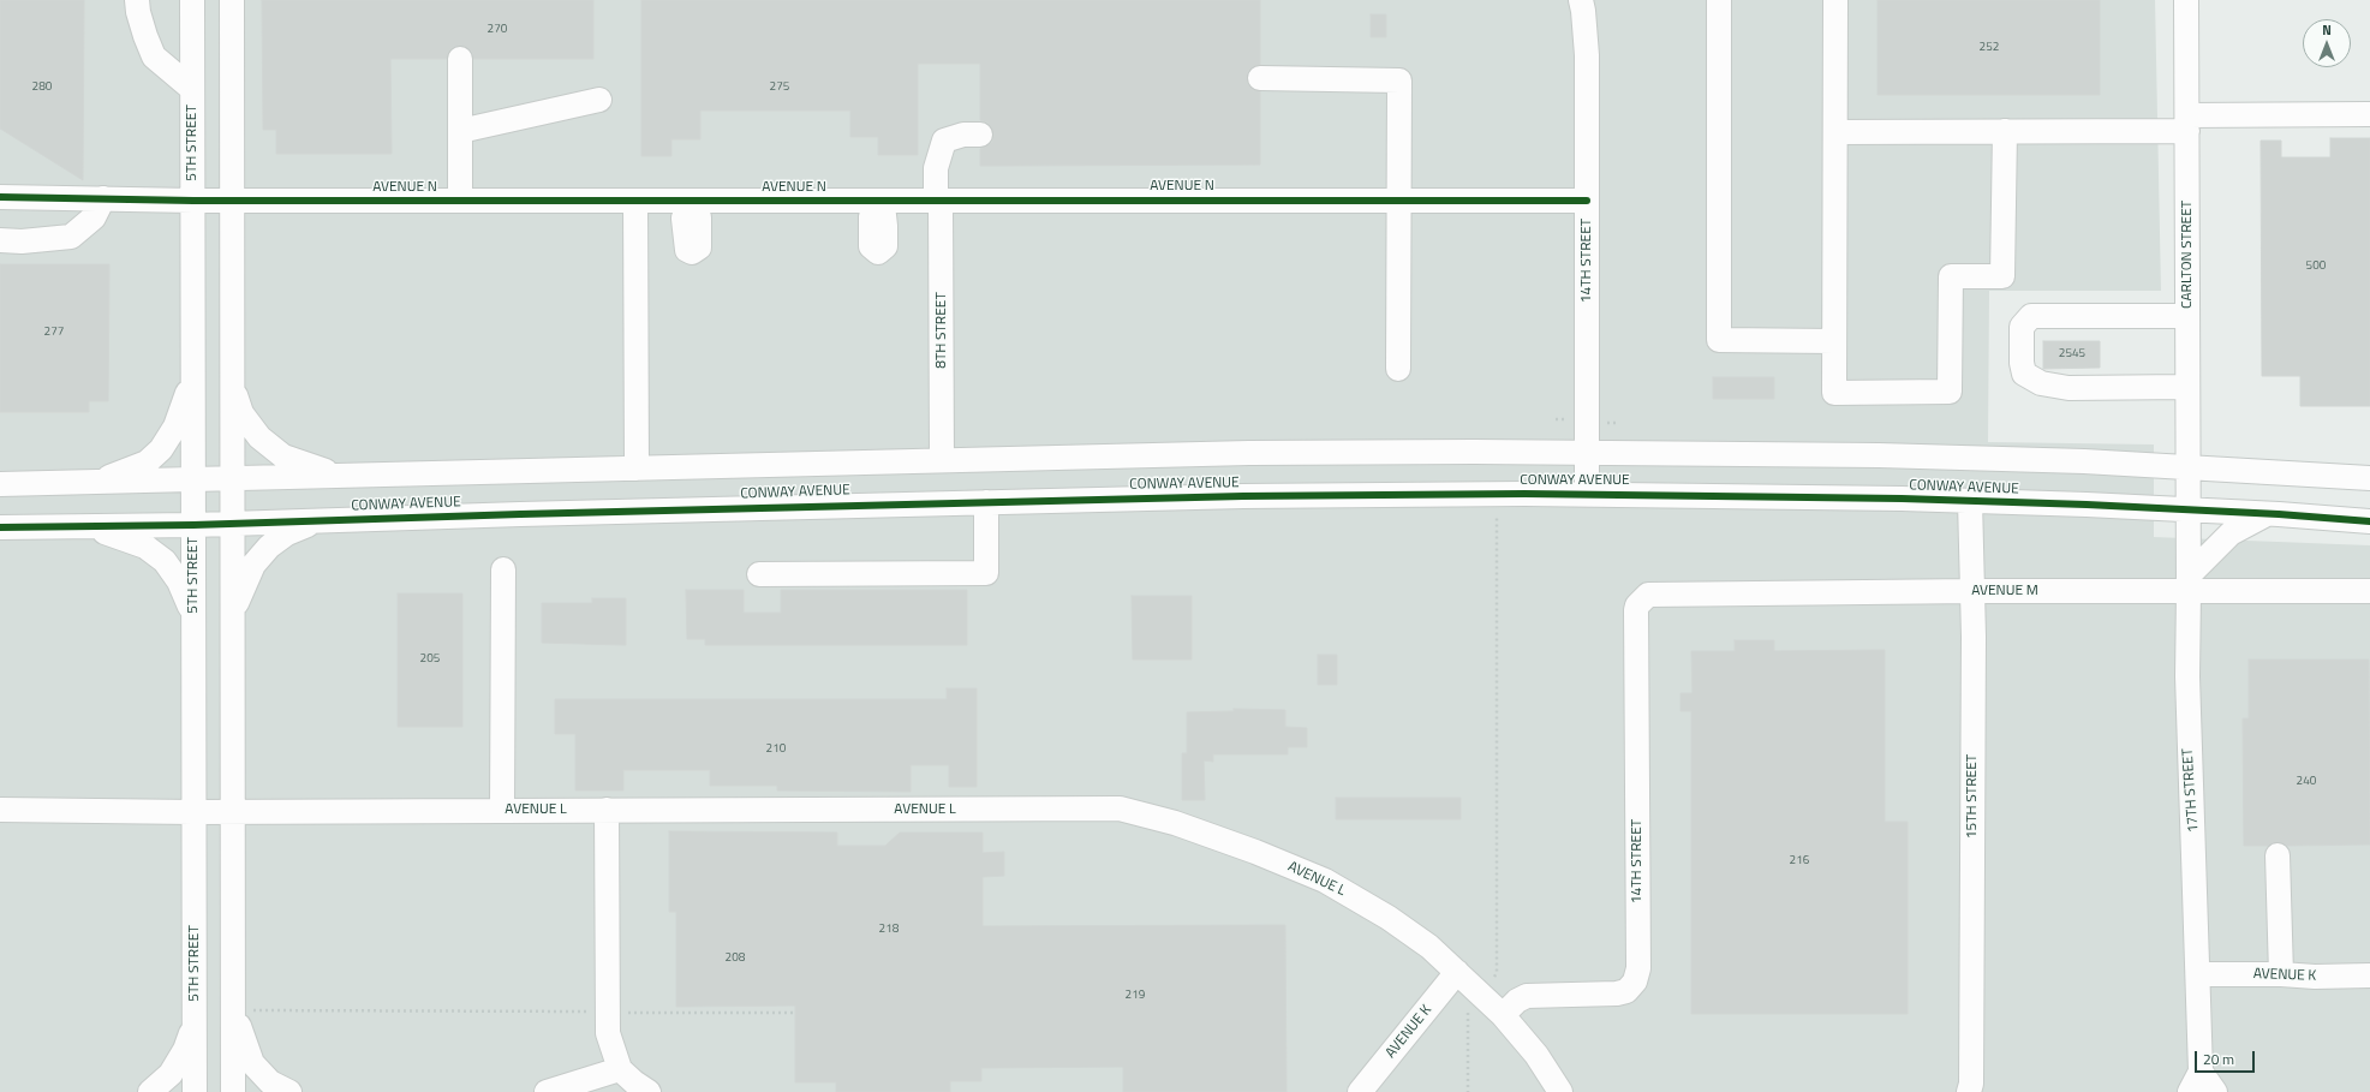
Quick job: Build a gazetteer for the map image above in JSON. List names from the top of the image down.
{
  "streets": {
    "street": [
      "5TH STREET",
      "AVENUE N",
      "CARLTON STREET",
      "14TH STREET",
      "8TH STREET",
      "CONWAY AVENUE",
      "AVENUE M",
      "17TH STREET",
      "15TH STREET",
      "AVENUE L",
      "AVENUE K"
    ]
  },
  "crossings": [
    ["5TH STREET", "AVENUE N"],
    ["5TH STREET", "CONWAY AVENUE"],
    ["5TH STREET", "AVENUE L"],
    ["AVENUE N", "14TH STREET"],
    ["AVENUE N", "8TH STREET"],
    ["CARLTON STREET", "CONWAY AVENUE"],
    ["CARLTON STREET", "17TH STREET"],
    ["14TH STREET", "CONWAY AVENUE"],
    ["14TH STREET", "AVENUE M"],
    ["14TH STREET", "AVENUE L"],
    ["8TH STREET", "CONWAY AVENUE"],
    ["CONWAY AVENUE", "17TH STREET"],
    ["CONWAY AVENUE", "15TH STREET"],
    ["AVENUE M", "17TH STREET"],
    ["AVENUE M", "15TH STREET"],
    ["17TH STREET", "AVENUE K"],
    ["AVENUE L", "AVENUE K"]
  ],
  "house_numbers": [
    "270",
    "252",
    "280",
    "275",
    "500",
    "277",
    "2545",
    "205",
    "210",
    "240",
    "216",
    "218",
    "208",
    "219"
  ],
  "scale_bar": "20 m",
  "north": "top"
}
